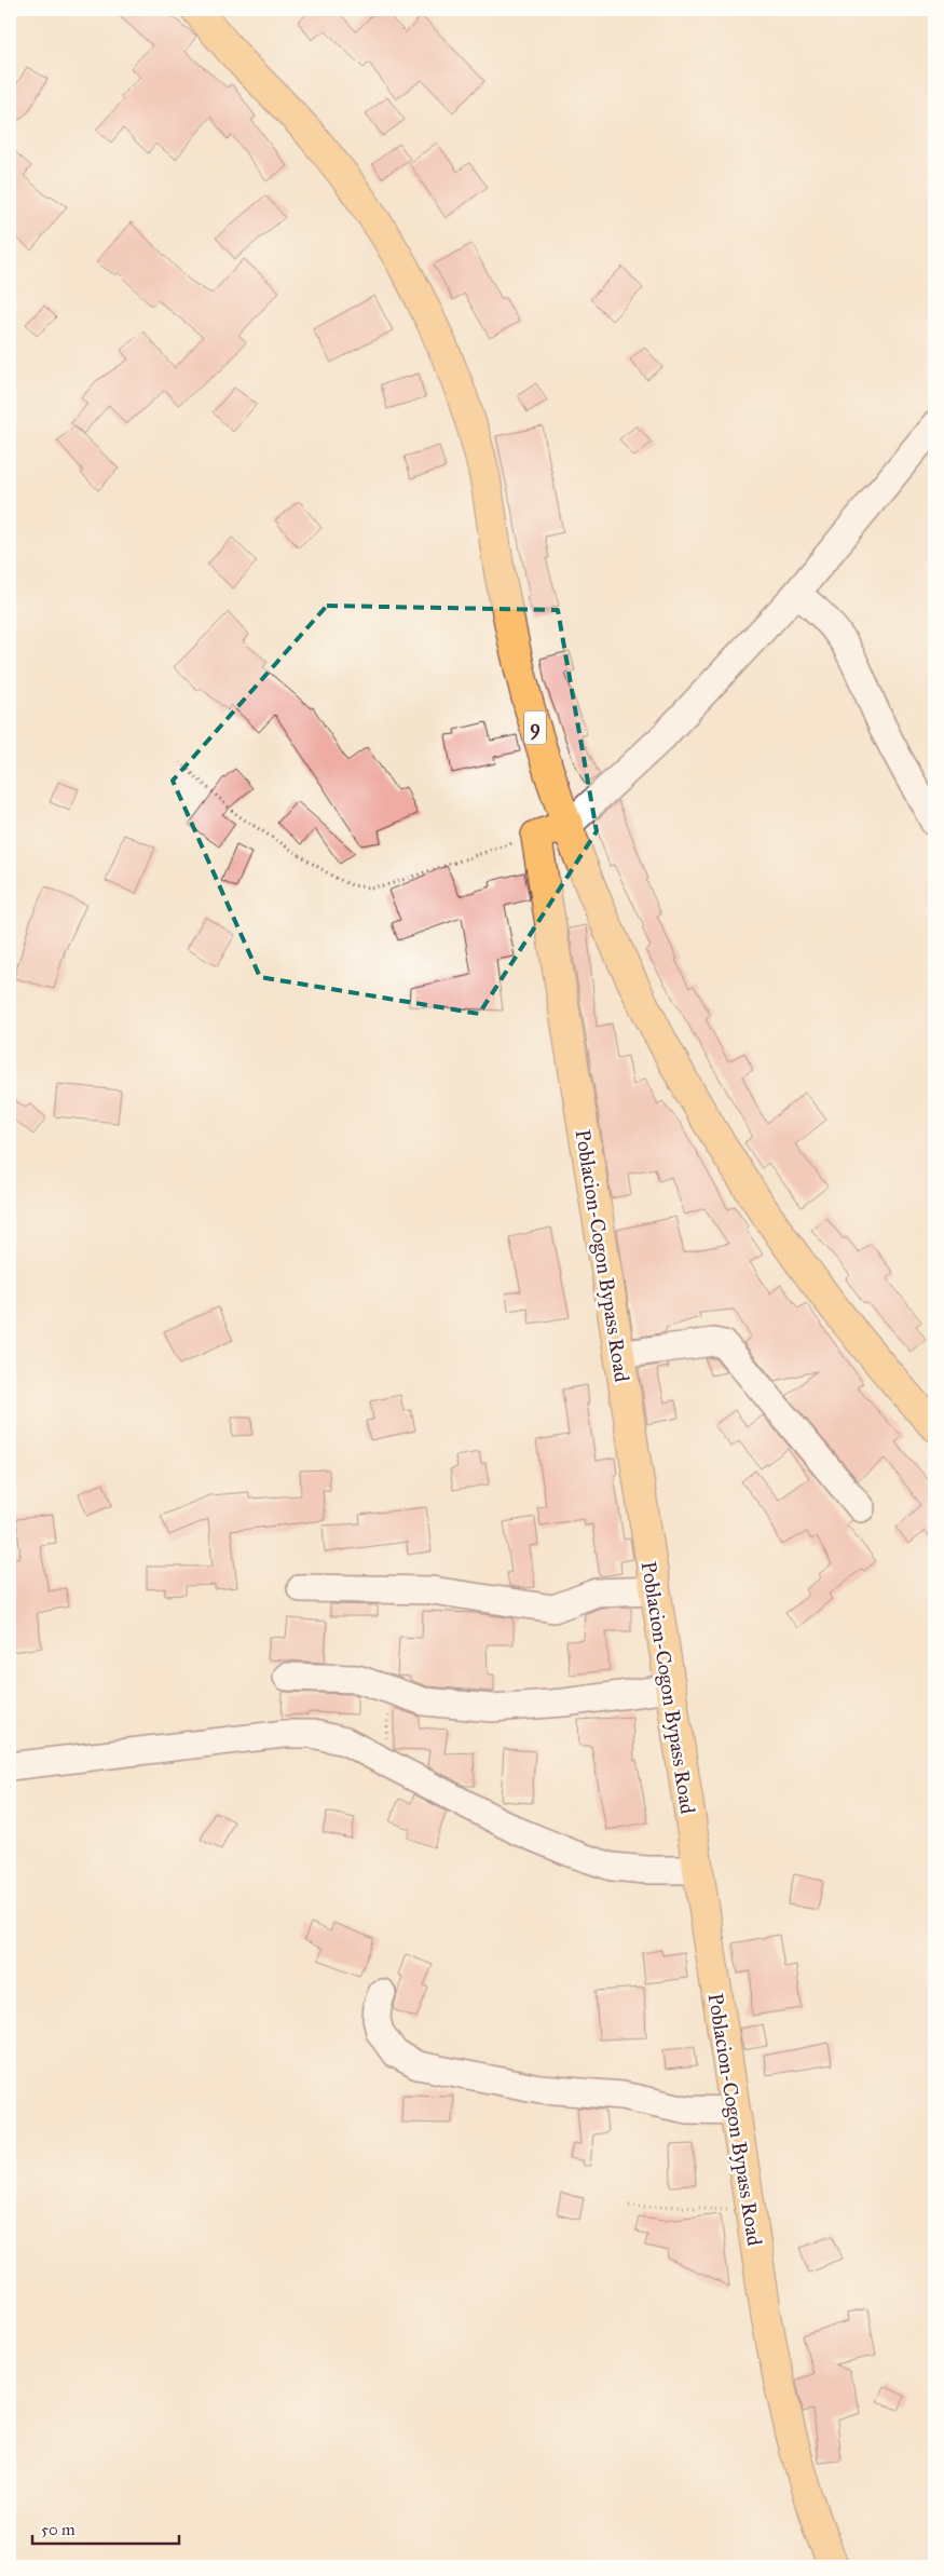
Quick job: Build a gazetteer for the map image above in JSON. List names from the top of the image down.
{
  "streets": {
    "main road": ["9", "Poblacion-Cogon Bypass Road"]
  },
  "scale_bar": "50 m"
}
